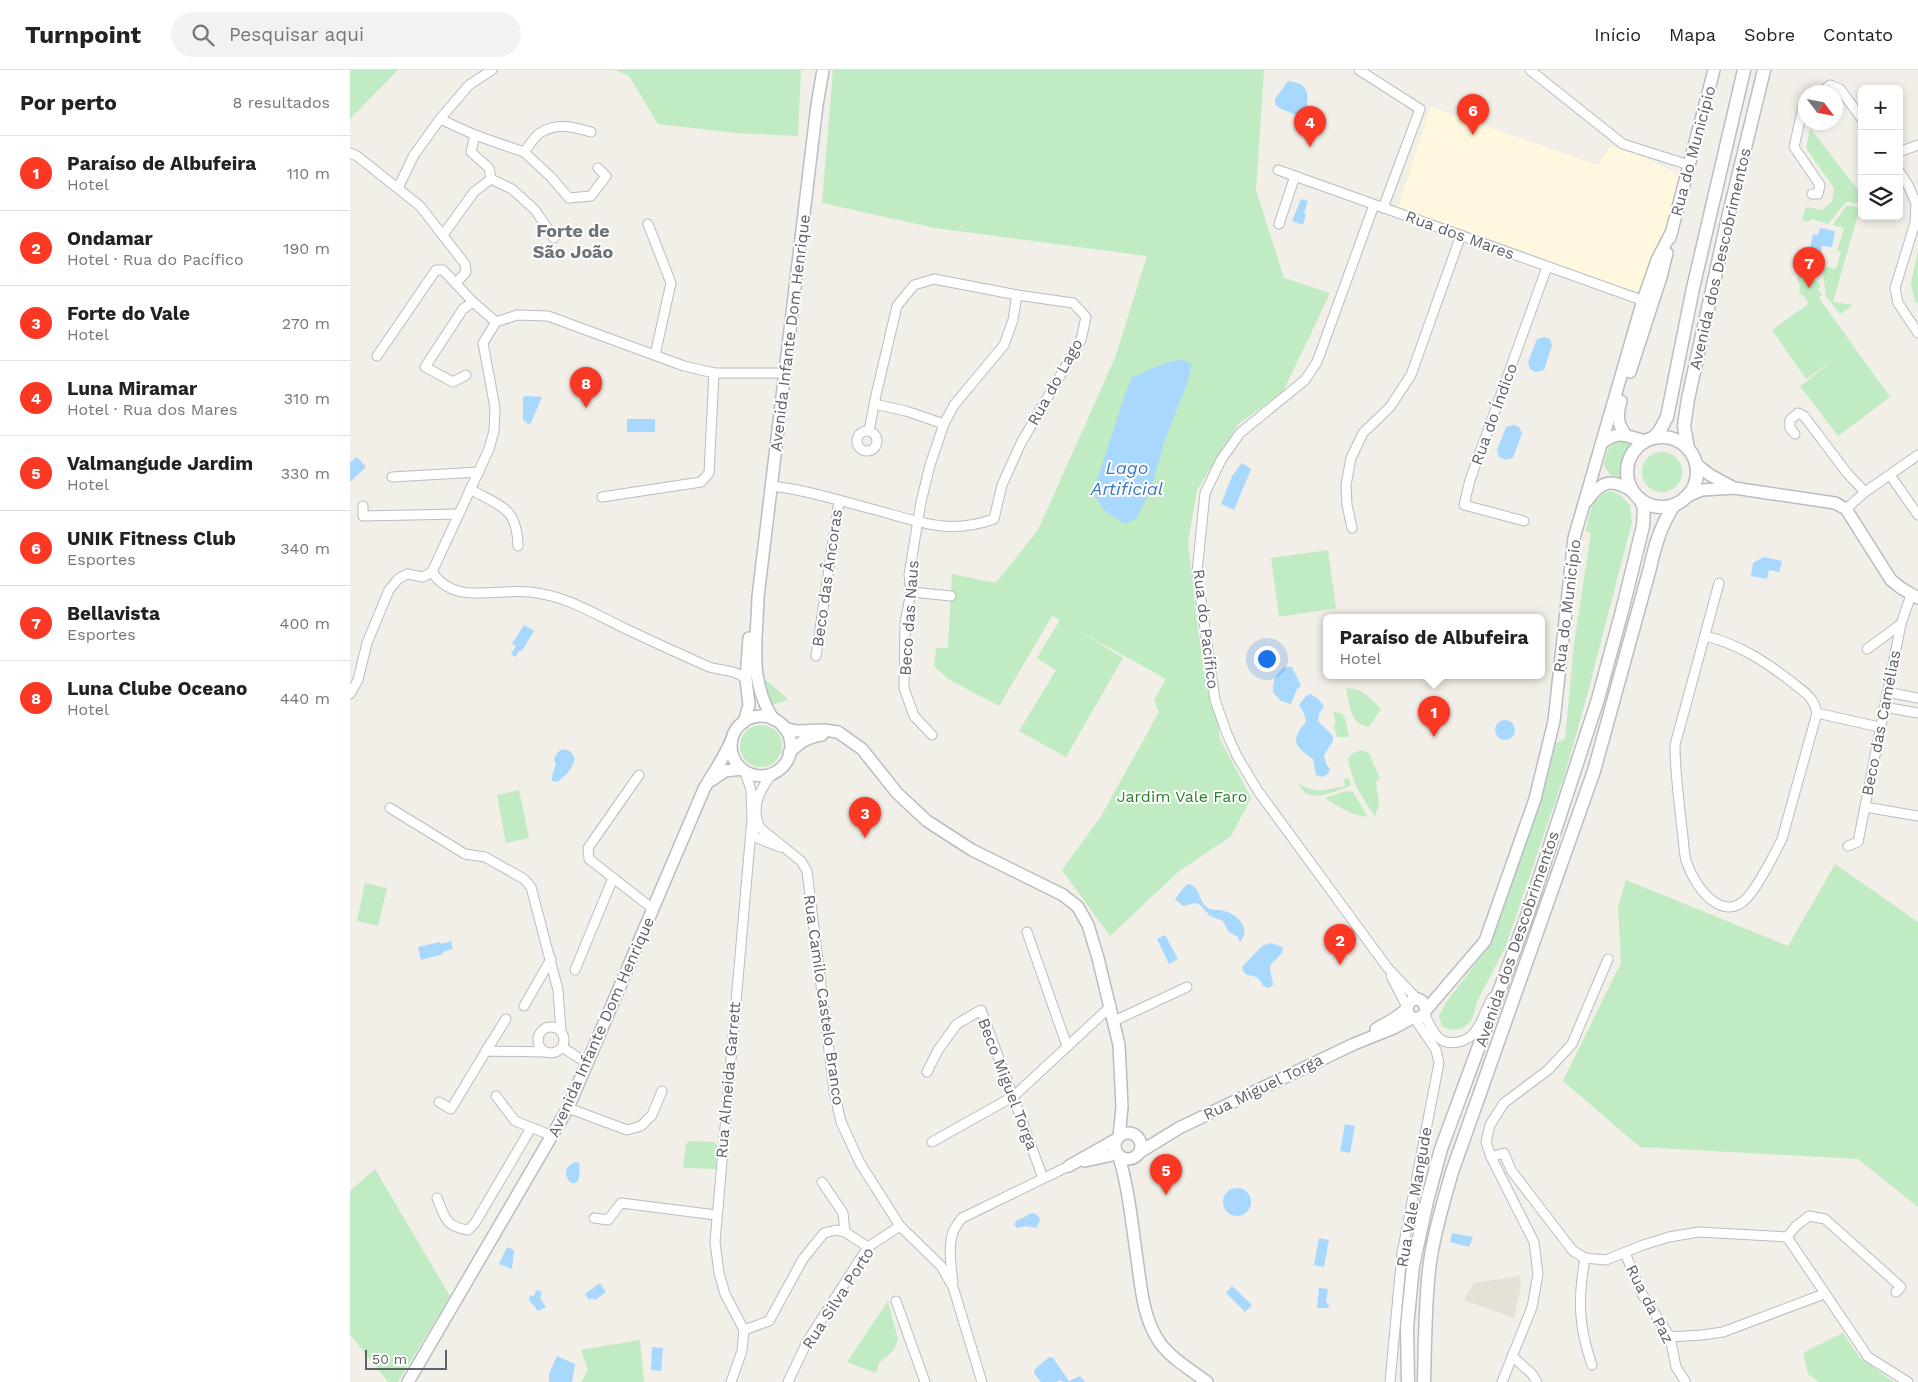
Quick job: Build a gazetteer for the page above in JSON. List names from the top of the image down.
{
  "streets": {
    "main road": ["Avenida dos Descobrimentos"],
    "street": [
      "Rua do Município",
      "Rua dos Mares",
      "Avenida Infante Dom Henrique",
      "Rua do Lago",
      "Rua do Índico",
      "Beco das Âncoras",
      "Beco das Naus",
      "Rua do Pacífico",
      "Beco das Camélias",
      "Rua Camilo Castelo Branco",
      "Rua Almeida Garrett",
      "Beco Miguel Torga",
      "Rua Miguel Torga",
      "Rua Vale Mangude",
      "Rua Silva Porto",
      "Rua da Paz"
    ]
  },
  "crossings": [
    ["Rua do Município", "Rua dos Mares"],
    ["Rua do Município", "Rua do Pacífico"],
    ["Rua do Município", "Rua Miguel Torga"],
    ["Rua do Município", "Rua Vale Mangude"],
    ["Rua dos Mares", "Rua do Índico"],
    ["Rua dos Mares", "Rua do Pacífico"],
    ["Avenida Infante Dom Henrique", "Rua do Lago"],
    ["Avenida Infante Dom Henrique", "Rua Almeida Garrett"],
    ["Rua do Lago", "Beco das Âncoras"],
    ["Rua do Lago", "Beco das Naus"],
    ["Rua do Pacífico", "Rua Miguel Torga"],
    ["Rua do Pacífico", "Rua Vale Mangude"],
    ["Rua Camilo Castelo Branco", "Rua Almeida Garrett"],
    ["Rua Camilo Castelo Branco", "Rua Silva Porto"],
    ["Rua Miguel Torga", "Rua Vale Mangude"]
  ],
  "districts": ["Forte de São João"],
  "water": ["Lago Artificial"],
  "parks": ["Jardim Vale Faro"],
  "scale_bar": "50 m",
  "north": "bottom right",
  "page": {
    "header": "Turnpoint",
    "search": "Pesquisar aqui",
    "nav": [
      "Início",
      "Mapa",
      "Sobre",
      "Contato"
    ],
    "heading": ["Por perto", "8 resultados"],
    "map_buttons": ["+", "−"],
    "pins": [
      "6",
      "4",
      "7",
      "8",
      "1",
      "3",
      "2",
      "5"
    ],
    "list": [
      {
        "mark": "1",
        "name": "Paraíso de Albufeira",
        "note": "Hotel",
        "value": "110 m"
      },
      {
        "mark": "2",
        "name": "Ondamar",
        "note": "Hotel · Rua do Pacífico",
        "value": "190 m"
      },
      {
        "mark": "3",
        "name": "Forte do Vale",
        "note": "Hotel",
        "value": "270 m"
      },
      {
        "mark": "4",
        "name": "Luna Miramar",
        "note": "Hotel · Rua dos Mares",
        "value": "310 m"
      },
      {
        "mark": "5",
        "name": "Valmangude Jardim",
        "note": "Hotel",
        "value": "330 m"
      },
      {
        "mark": "6",
        "name": "UNIK Fitness Club",
        "note": "Esportes",
        "value": "340 m"
      },
      {
        "mark": "7",
        "name": "Bellavista",
        "note": "Esportes",
        "value": "400 m"
      },
      {
        "mark": "8",
        "name": "Luna Clube Oceano",
        "note": "Hotel",
        "value": "440 m"
      }
    ],
    "popup": ["Paraíso de Albufeira", "Hotel"],
    "scale": "50 m"
  }
}
